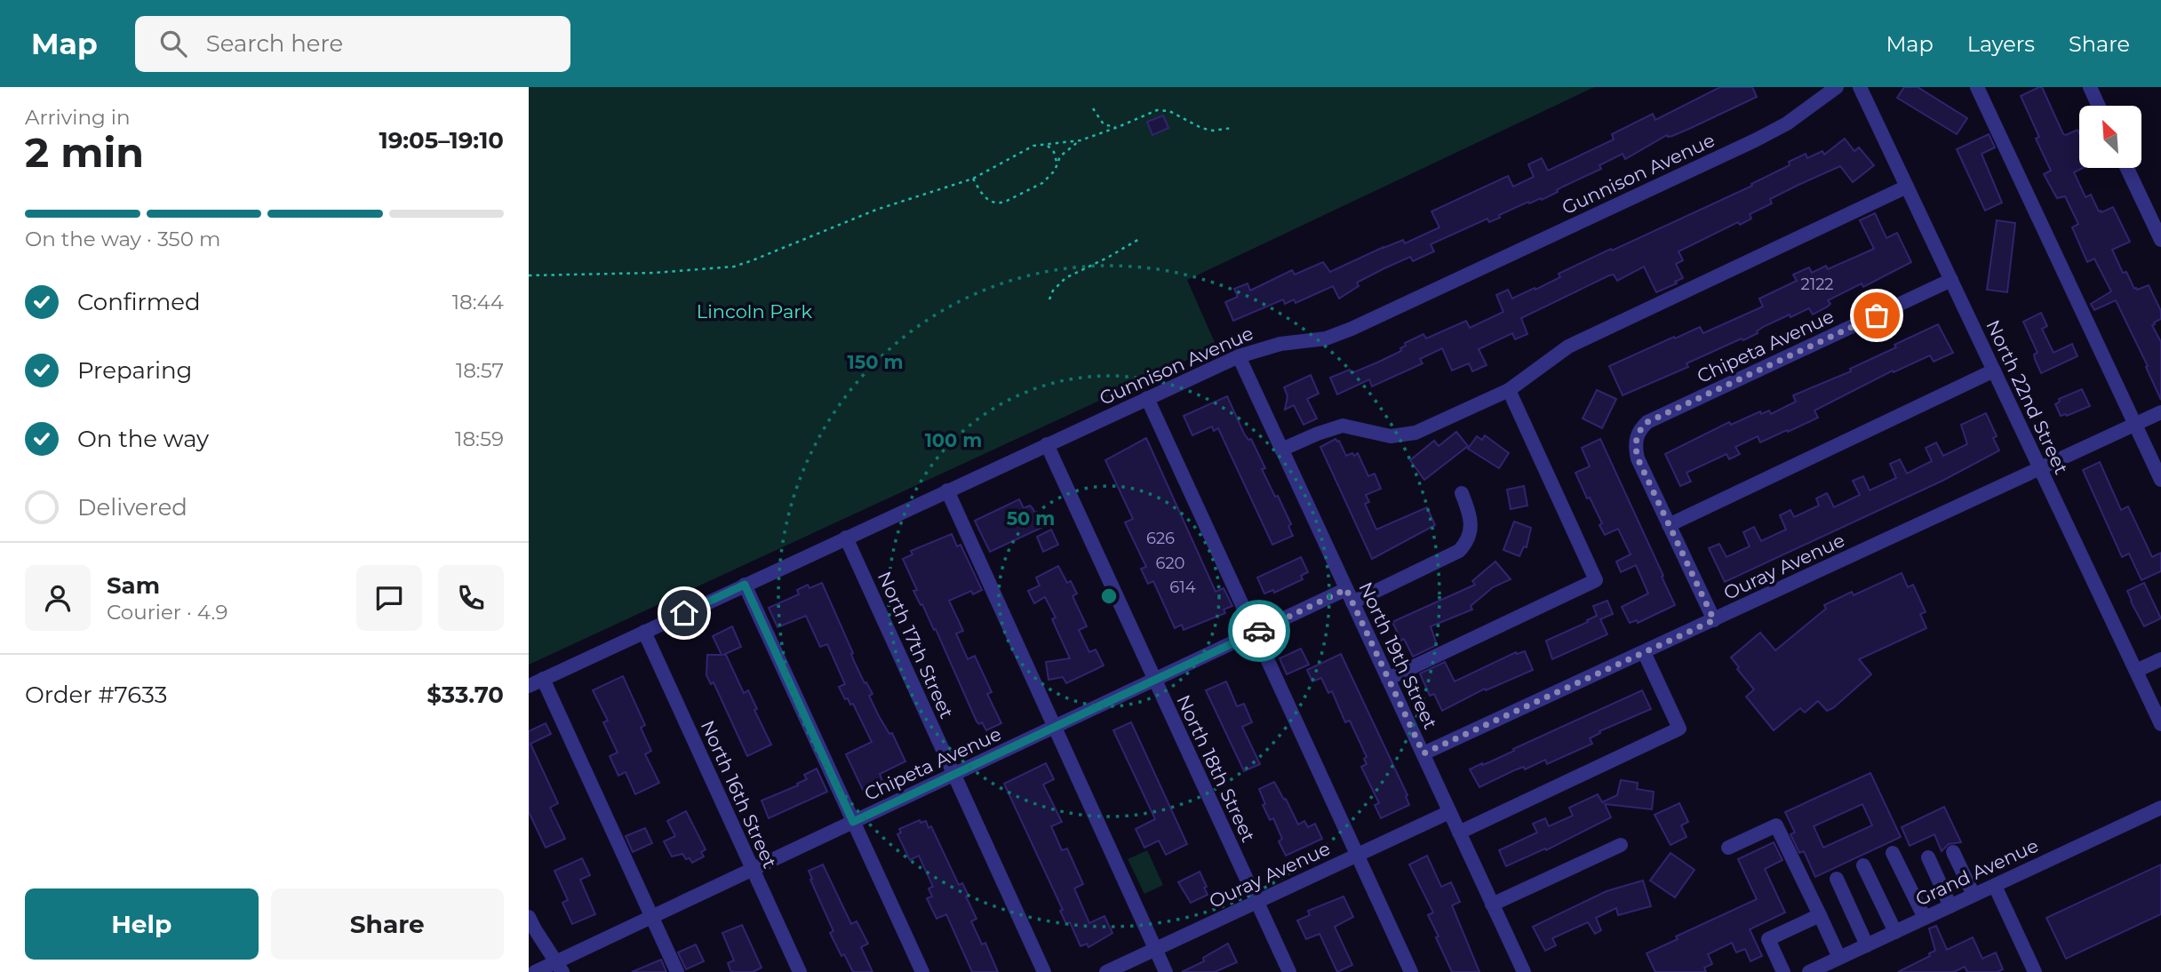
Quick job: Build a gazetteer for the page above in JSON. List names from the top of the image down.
{
  "streets": {
    "street": [
      "Gunnison Avenue",
      "Chipeta Avenue",
      "North 22nd Street",
      "Ouray Avenue",
      "North 17th Street",
      "North 19th Street",
      "North 18th Street",
      "North 16th Street",
      "Grand Avenue"
    ]
  },
  "crossings": [
    ["Gunnison Avenue", "North 17th Street"],
    ["Gunnison Avenue", "North 19th Street"],
    ["Gunnison Avenue", "North 18th Street"],
    ["Gunnison Avenue", "North 16th Street"],
    ["Chipeta Avenue", "North 22nd Street"],
    ["Chipeta Avenue", "North 17th Street"],
    ["Chipeta Avenue", "North 19th Street"],
    ["Chipeta Avenue", "North 18th Street"],
    ["Chipeta Avenue", "North 16th Street"],
    ["North 22nd Street", "Ouray Avenue"],
    ["Ouray Avenue", "North 19th Street"],
    ["Ouray Avenue", "North 18th Street"]
  ],
  "parks": ["Lincoln Park"],
  "house_numbers": [
    "2122",
    "626",
    "620",
    "614"
  ],
  "north": "top left",
  "page": {
    "header": "Map",
    "search": "Search here",
    "nav": ["Map", "Layers", "Share"],
    "heading": ["2 min", "Arriving in", "19:05–19:10"],
    "panel": [
      "Sam",
      "Courier · 4.9",
      "Order #7633",
      "$33.70"
    ],
    "bar": "On the way · 350 m",
    "list": [
      ["Confirmed", "18:44"],
      ["Preparing", "18:57"],
      ["On the way", "18:59"],
      "Delivered"
    ],
    "buttons": ["Help", "Share"]
  },
  "rings": ["150 m", "100 m", "50 m"]
}
